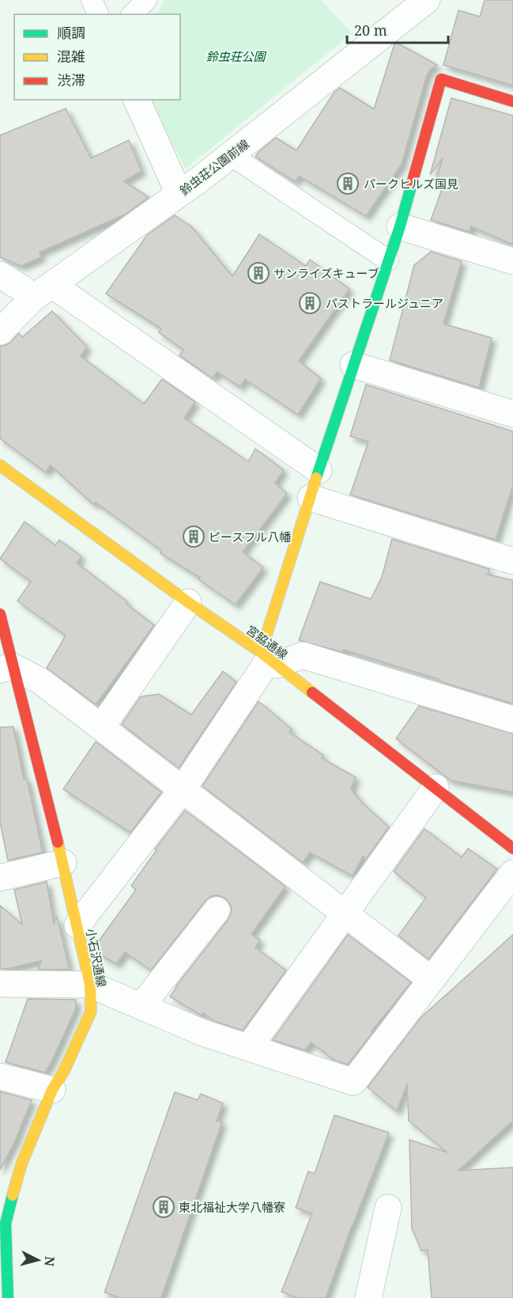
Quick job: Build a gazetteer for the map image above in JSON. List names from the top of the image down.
{
  "streets": {
    "street": ["鈴虫荘公園前線", "宮脇通線", "小石沢通線"]
  },
  "parks": ["鈴虫荘公園"],
  "places": {
    "building": [
      "パークヒルズ国見",
      "サンライズキューブ",
      "パストラールジュニア",
      "ピースフル八幡",
      "東北福祉大学八幡寮"
    ]
  },
  "legend": ["順調", "混雑", "渋滞"],
  "scale_bar": "20 m",
  "north": "right"
}
